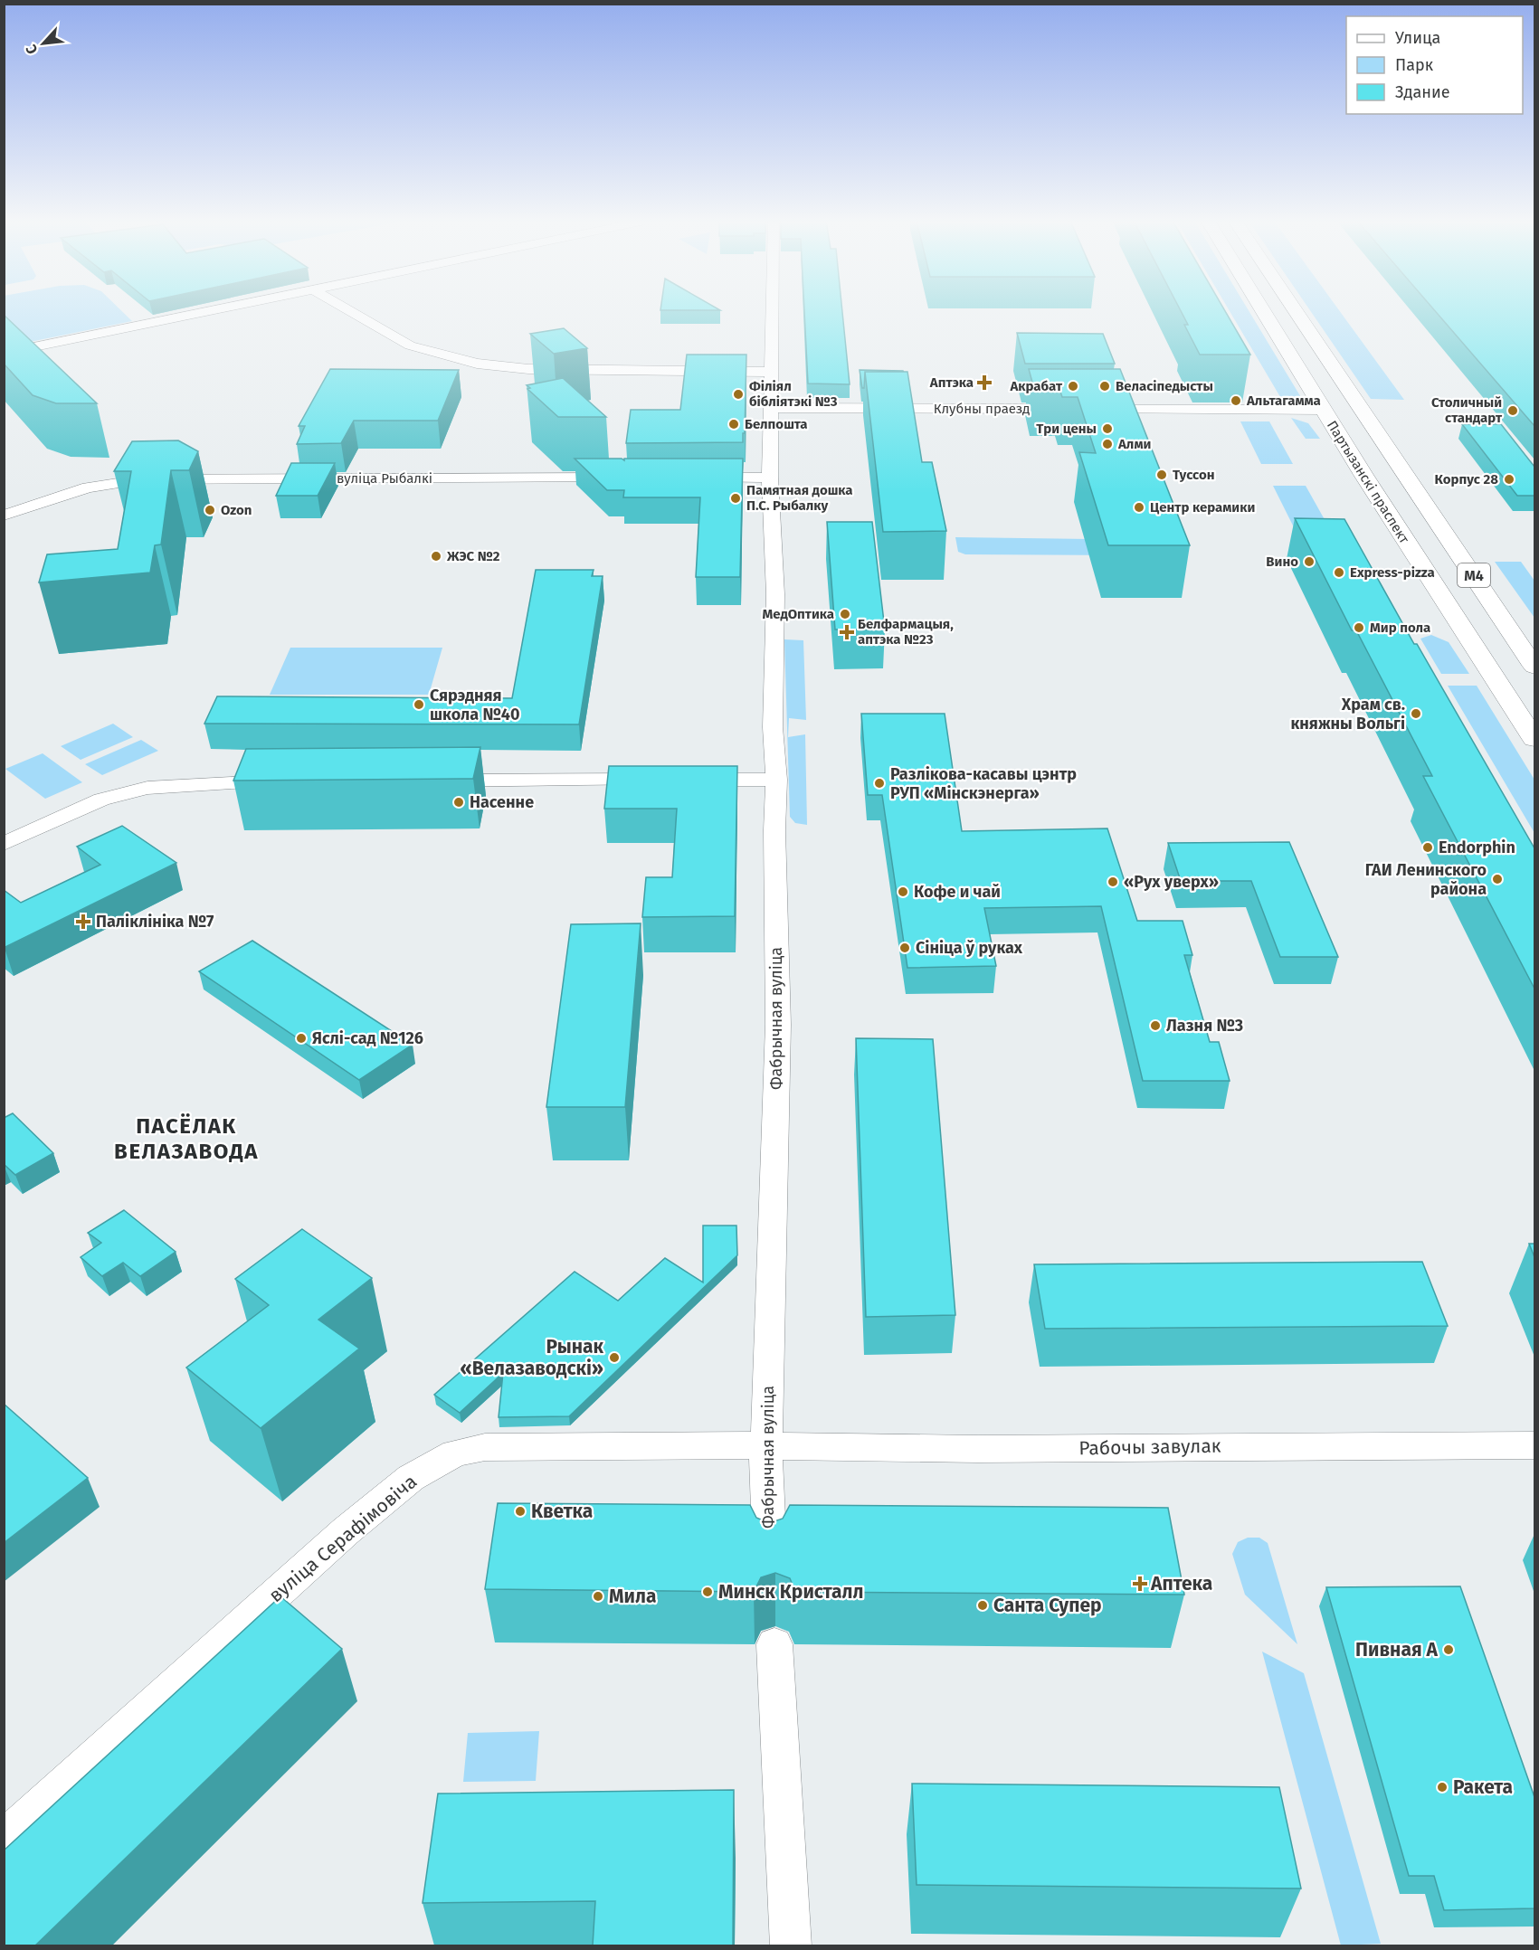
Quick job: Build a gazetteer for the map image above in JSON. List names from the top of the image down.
{
  "streets": {
    "main road": ["Партызанскі праспект", "М4"],
    "street": [
      "Клубны праезд",
      "вуліца Рыбалкі",
      "Фабрычная вуліца",
      "Рабочы завулак",
      "вуліца Серафімовіча"
    ]
  },
  "crossings": [
    ["Клубны праезд", "Фабрычная вуліца"],
    ["Фабрычная вуліца", "Рабочы завулак"],
    ["Фабрычная вуліца", "вуліца Серафімовіча"],
    ["Рабочы завулак", "вуліца Серафімовіча"]
  ],
  "districts": ["ПАСЁЛАК ВЕЛАЗАВОДА"],
  "places": {
    "health": [
      "Аптэка",
      "Белфармацыя, аптэка №23",
      "Паліклініка №7",
      "Аптека"
    ],
    "other": [
      "Акрабат",
      "Веласіпедысты",
      "Філіял бібліятэкі №3",
      "Альтагамма",
      "Столичный стандарт",
      "Белпошта",
      "Три цены",
      "Алми",
      "Туссон",
      "Корпус 28",
      "Памятная дошка П.С. Рыбалку",
      "Центр керамики",
      "Ozon",
      "ЖЭС №2",
      "Вино",
      "Express-pizza",
      "МедОптика",
      "Мир пола",
      "Сярэдняя школа №40",
      "Храм св. княжны Вольгі",
      "Разлікова-касавы цэнтр РУП «Мінскэнерга»",
      "Насенне",
      "Endorphin",
      "ГАИ Ленинского района",
      "«Рух уверх»",
      "Кофе и чай",
      "Сініца ў руках",
      "Лазня №3",
      "Яслі-сад №126",
      "Рынак «Велазаводскі»",
      "Кветка",
      "Минск Кристалл",
      "Мила",
      "Санта Супер",
      "Пивная А",
      "Ракета"
    ]
  },
  "legend": ["Улица", "Парк", "Здание"],
  "north": "bottom left"
}
